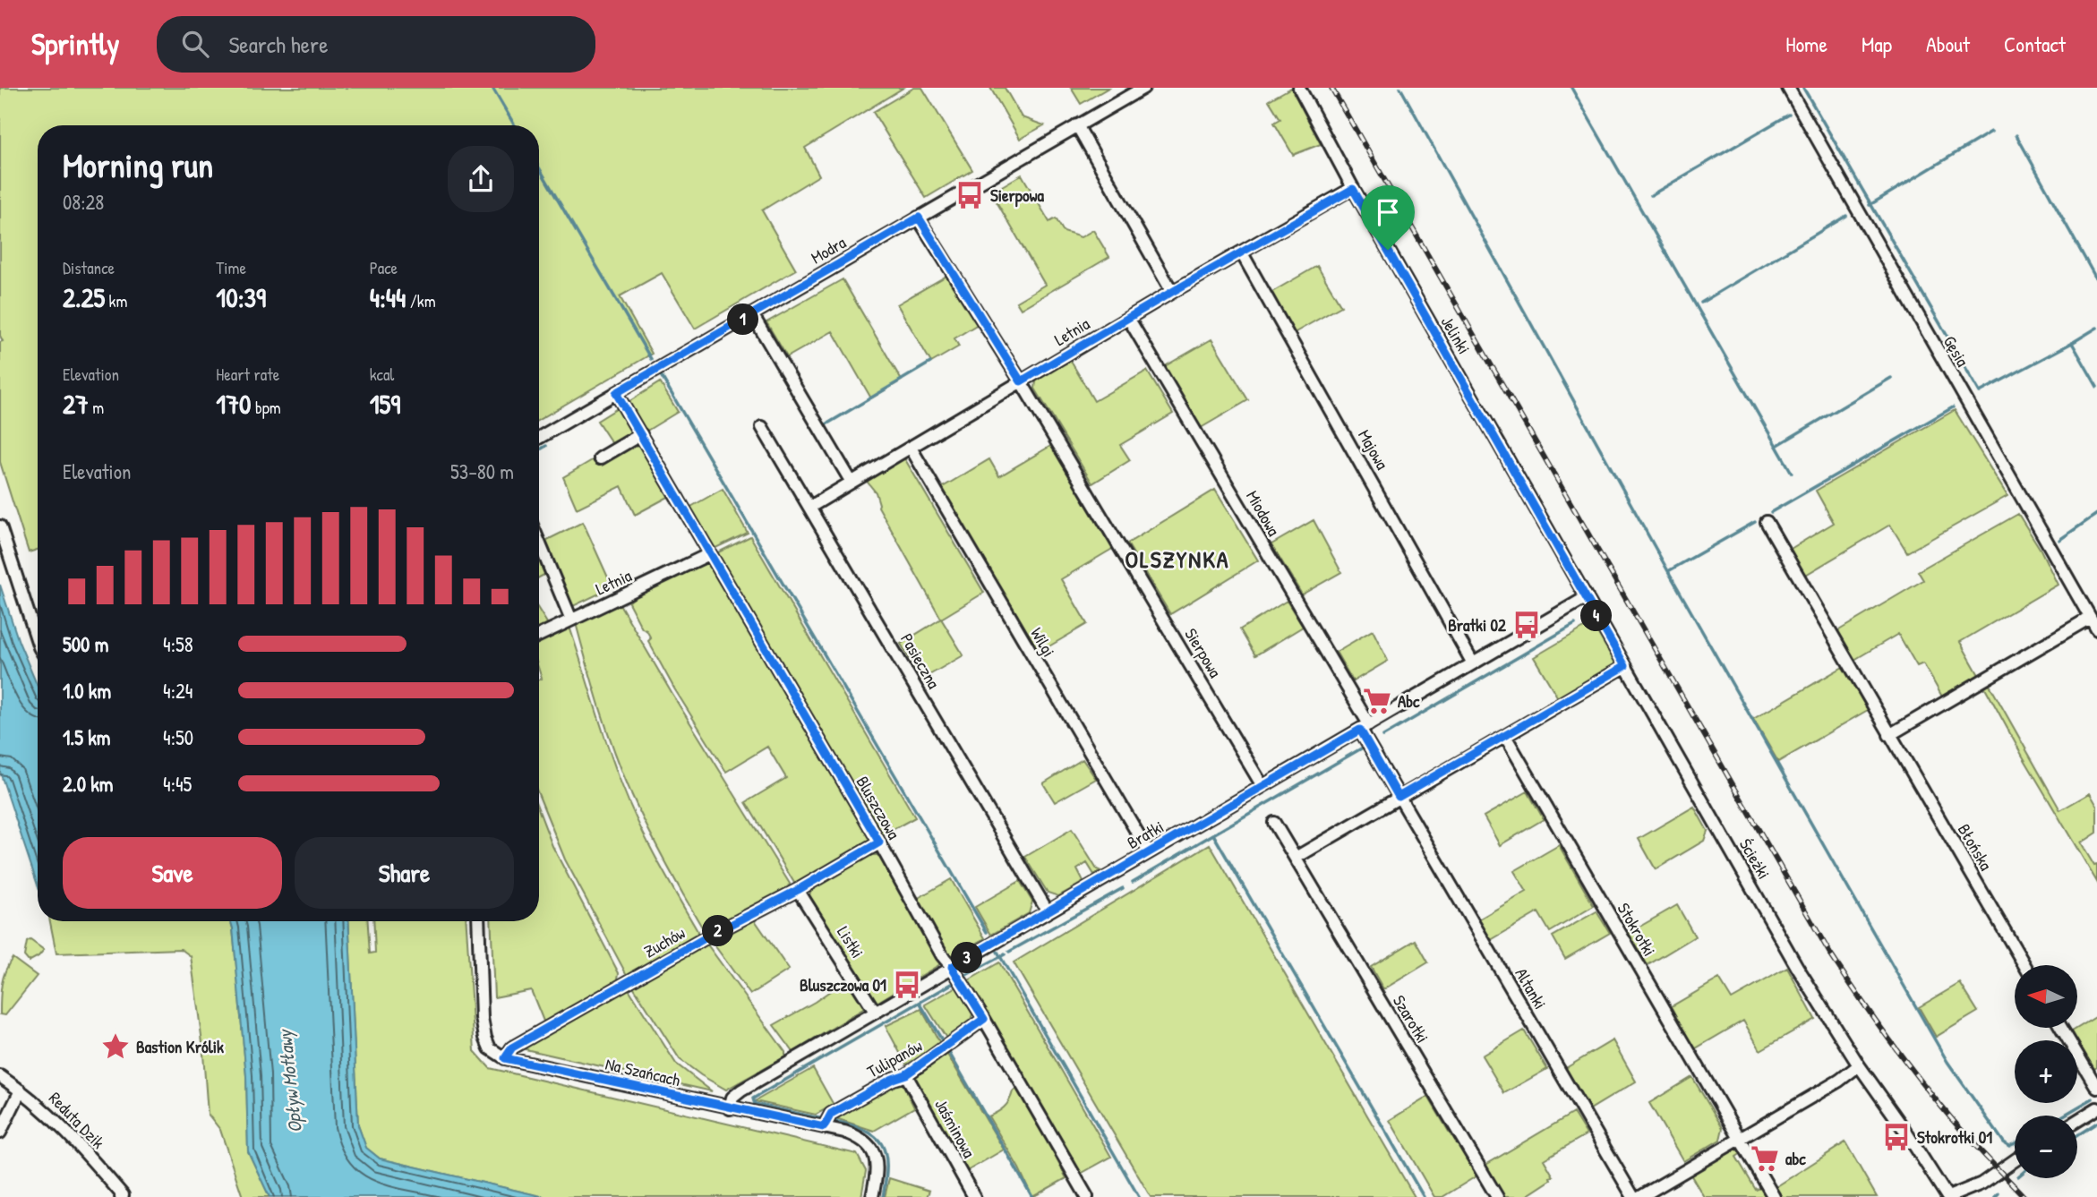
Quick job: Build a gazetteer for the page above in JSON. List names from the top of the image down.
{
  "streets": {
    "street": [
      "Modra",
      "Letnia",
      "Jelinki",
      "Gęsia",
      "Majowa",
      "Miodowa",
      "Wilgi",
      "Sierpowa",
      "Pasieczna",
      "Bluszczowa",
      "Bratki",
      "Błońska",
      "Ścieżki",
      "Stokrotki",
      "Zuchów",
      "Listki",
      "Altanki",
      "Szarotki",
      "Tulipanów",
      "Na Szańcach",
      "Reduta Dzik",
      "Jaśminowa"
    ]
  },
  "crossings": [
    ["Modra", "Sierpowa"],
    ["Modra", "Bluszczowa"],
    ["Letnia", "Jelinki"],
    ["Letnia", "Majowa"],
    ["Letnia", "Miodowa"],
    ["Letnia", "Wilgi"],
    ["Letnia", "Sierpowa"],
    ["Letnia", "Pasieczna"],
    ["Letnia", "Bluszczowa"],
    ["Jelinki", "Bratki"],
    ["Jelinki", "Ścieżki"],
    ["Majowa", "Bratki"],
    ["Miodowa", "Bratki"],
    ["Miodowa", "Altanki"],
    ["Wilgi", "Bratki"],
    ["Sierpowa", "Bratki"],
    ["Pasieczna", "Bratki"],
    ["Bluszczowa", "Bratki"],
    ["Bluszczowa", "Zuchów"],
    ["Bluszczowa", "Tulipanów"],
    ["Bratki", "Ścieżki"],
    ["Bratki", "Listki"],
    ["Bratki", "Altanki"],
    ["Bratki", "Na Szańcach"],
    ["Zuchów", "Listki"],
    ["Zuchów", "Na Szańcach"],
    ["Tulipanów", "Na Szańcach"],
    ["Tulipanów", "Jaśminowa"]
  ],
  "districts": ["OLSZYNKA"],
  "water": ["Opływ Motławy"],
  "places": {
    "bus stop": [
      "Sierpowa",
      "Bratki 02",
      "Bluszczowa 01",
      "Stokrotki 01"
    ],
    "supermarket": ["Abc", "abc"],
    "place": ["Bastion Królik"]
  },
  "north": "left",
  "page": {
    "header": "Sprintly",
    "search": "Search here",
    "nav": [
      "Home",
      "Map",
      "About",
      "Contact"
    ],
    "heading": ["Morning run", "08:28"],
    "stats": [
      ["Distance", "2.25 km"],
      ["Time", "10:39"],
      ["Pace", "4:44 /km"],
      ["Elevation", "27 m"],
      ["Heart rate", "170 bpm"],
      ["kcal", "159"]
    ],
    "pins": [
      "1",
      "4",
      "2",
      "3"
    ],
    "chart": ["Elevation", "53–80 m"],
    "list": [
      {
        "name": "500 m",
        "note": "4:58"
      },
      {
        "name": "1.0 km",
        "note": "4:24"
      },
      {
        "name": "1.5 km",
        "note": "4:50"
      },
      {
        "name": "2.0 km",
        "note": "4:45"
      }
    ],
    "buttons": ["Save", "Share"],
    "map_buttons": ["+", "−"]
  }
}
